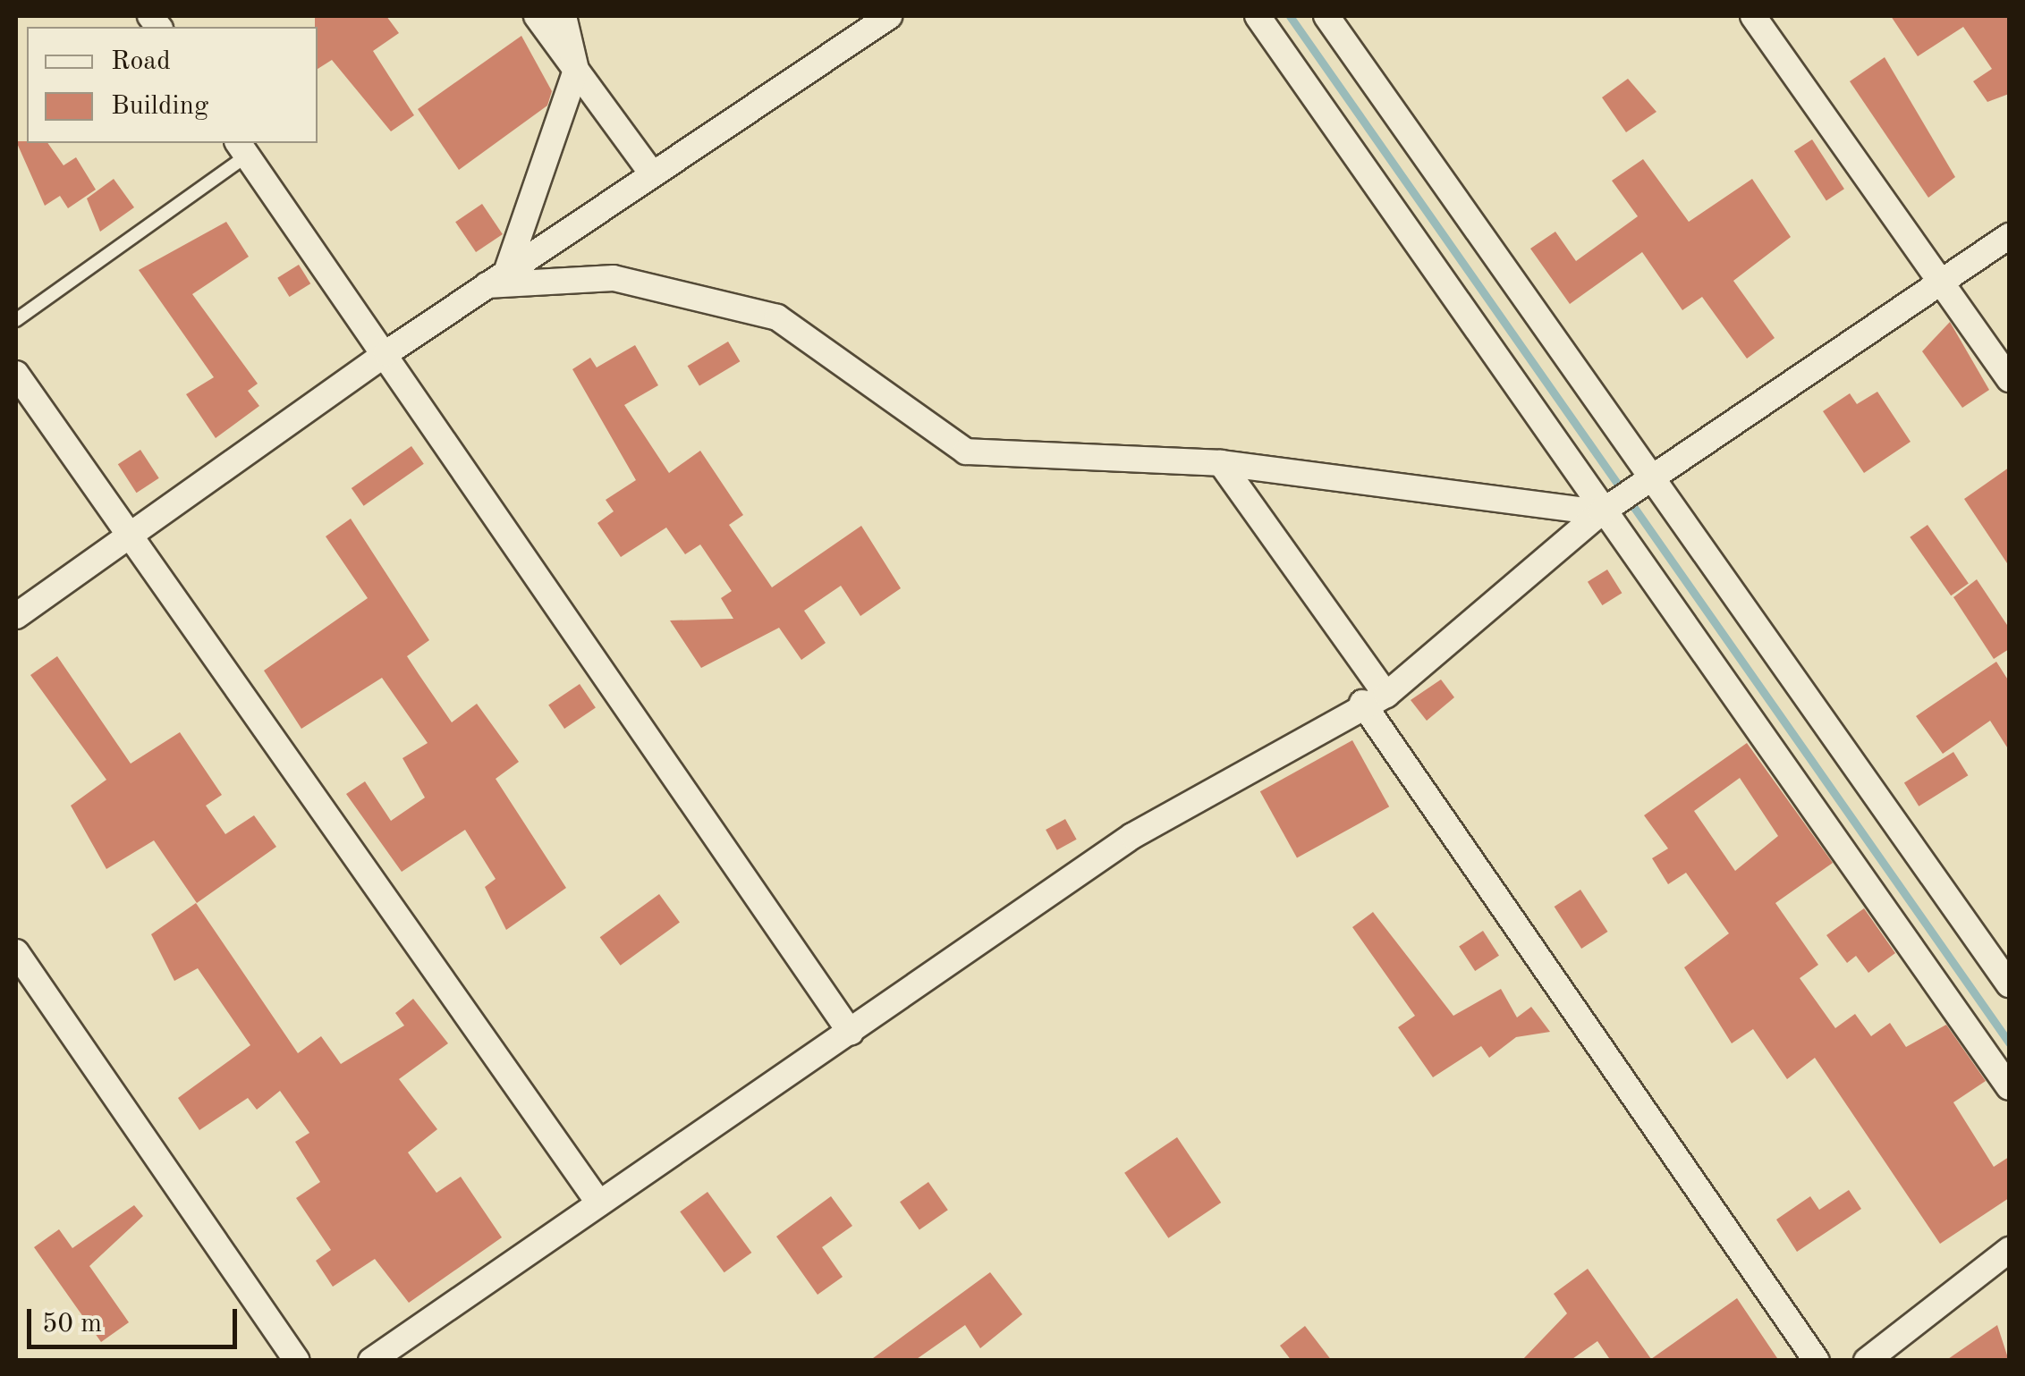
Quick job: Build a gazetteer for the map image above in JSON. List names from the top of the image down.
{
  "legend": ["Road", "Building"],
  "scale_bar": "50 m"
}
